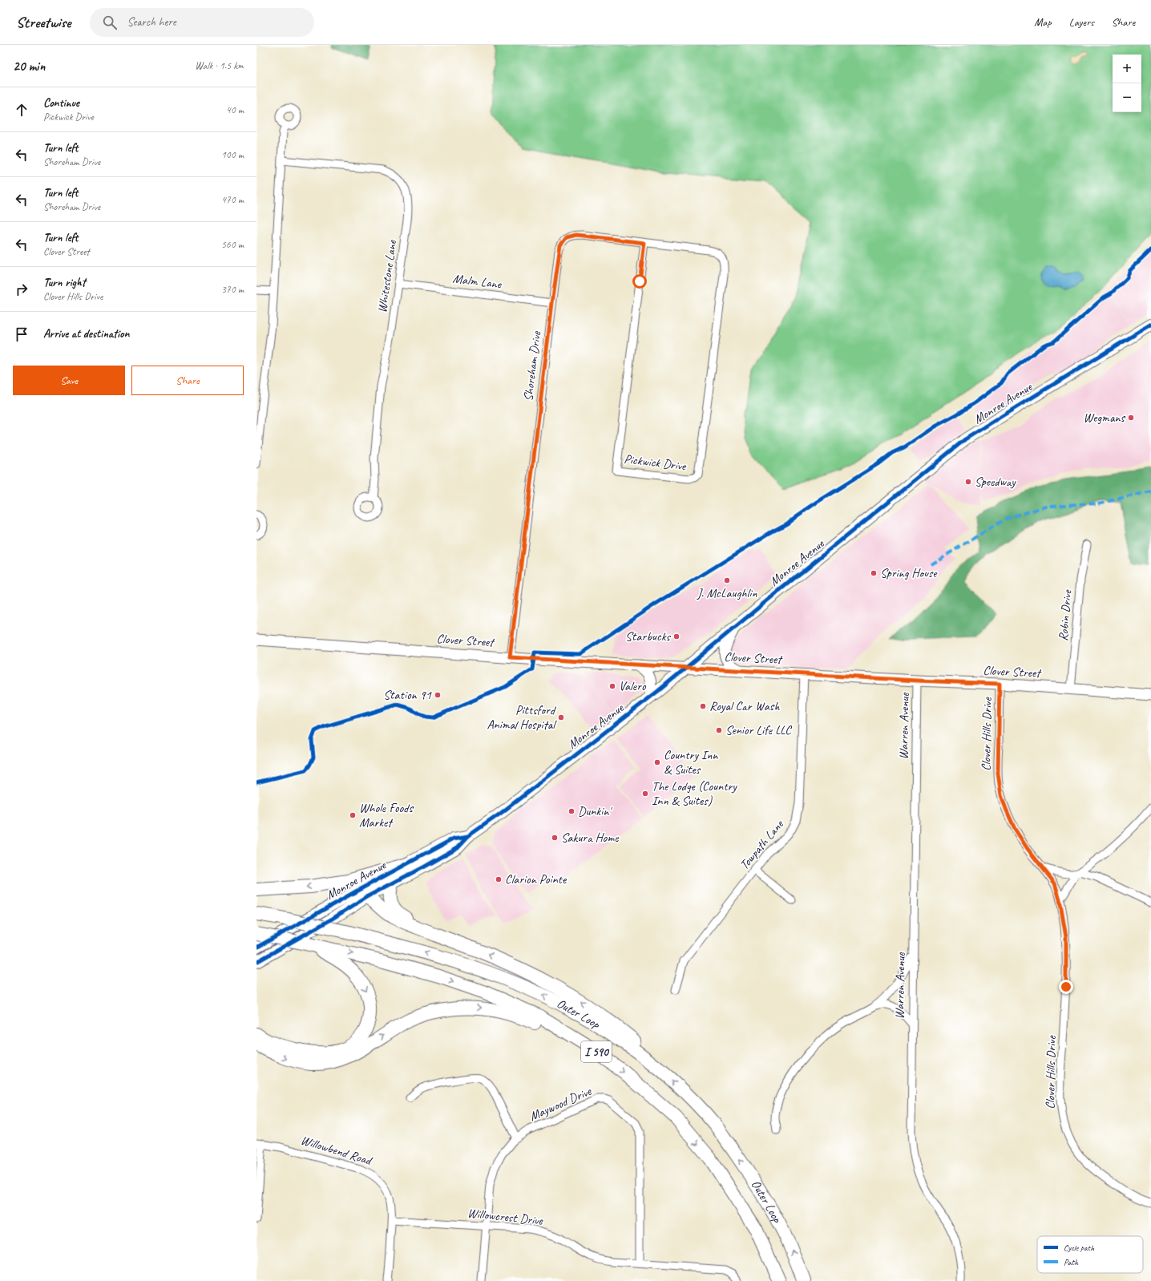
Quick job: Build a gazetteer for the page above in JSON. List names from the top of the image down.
{
  "streets": {
    "highway": ["Outer Loop", "I 590"],
    "main road": ["Monroe Avenue", "Clover Street"],
    "street": [
      "Whitestone Lane",
      "Malm Lane",
      "Shoreham Drive",
      "Pickwick Drive",
      "Robin Drive",
      "Warren Avenue",
      "Clover Hills Drive",
      "Towpath Lane",
      "Maywood Drive",
      "Willowbend Road",
      "Willowcrest Drive"
    ]
  },
  "crossings": [
    ["Whitestone Lane", "Malm Lane"],
    ["Malm Lane", "Shoreham Drive"],
    ["Shoreham Drive", "Pickwick Drive"],
    ["Shoreham Drive", "Clover Street"],
    ["Monroe Avenue", "Clover Street"],
    ["Robin Drive", "Clover Street"],
    ["Clover Street", "Warren Avenue"],
    ["Clover Street", "Clover Hills Drive"],
    ["Clover Street", "Towpath Lane"],
    ["Maywood Drive", "Willowcrest Drive"],
    ["Willowbend Road", "Willowcrest Drive"]
  ],
  "places": [
    "Wegmans",
    "Speedway",
    "Spring House",
    "J. McLaughlin",
    "Starbucks",
    "Valero",
    "Station 91",
    "Royal Car Wash",
    "Pittsford Animal Hospital",
    "Senior Life LLC",
    "Country Inn & Suites",
    "The Lodge (Country Inn & Suites)",
    "Dunkin'",
    "Whole Foods Market",
    "Sakura Home",
    "Clarion Pointe"
  ],
  "legend": ["Cycle path", "Path"],
  "page": {
    "header": "Streetwise",
    "search": "Search here",
    "nav": ["Map", "Layers", "Share"],
    "heading": ["20 min", "Walk · 1.5 km"],
    "map_buttons": ["+", "−"],
    "list": [
      ["Continue", "Pickwick Drive", "40 m"],
      ["Turn left", "Shoreham Drive", "100 m"],
      ["Turn left", "Shoreham Drive", "470 m"],
      ["Turn left", "Clover Street", "560 m"],
      ["Turn right", "Clover Hills Drive", "370 m"],
      "Arrive at destination"
    ],
    "buttons": ["Save", "Share"]
  }
}
